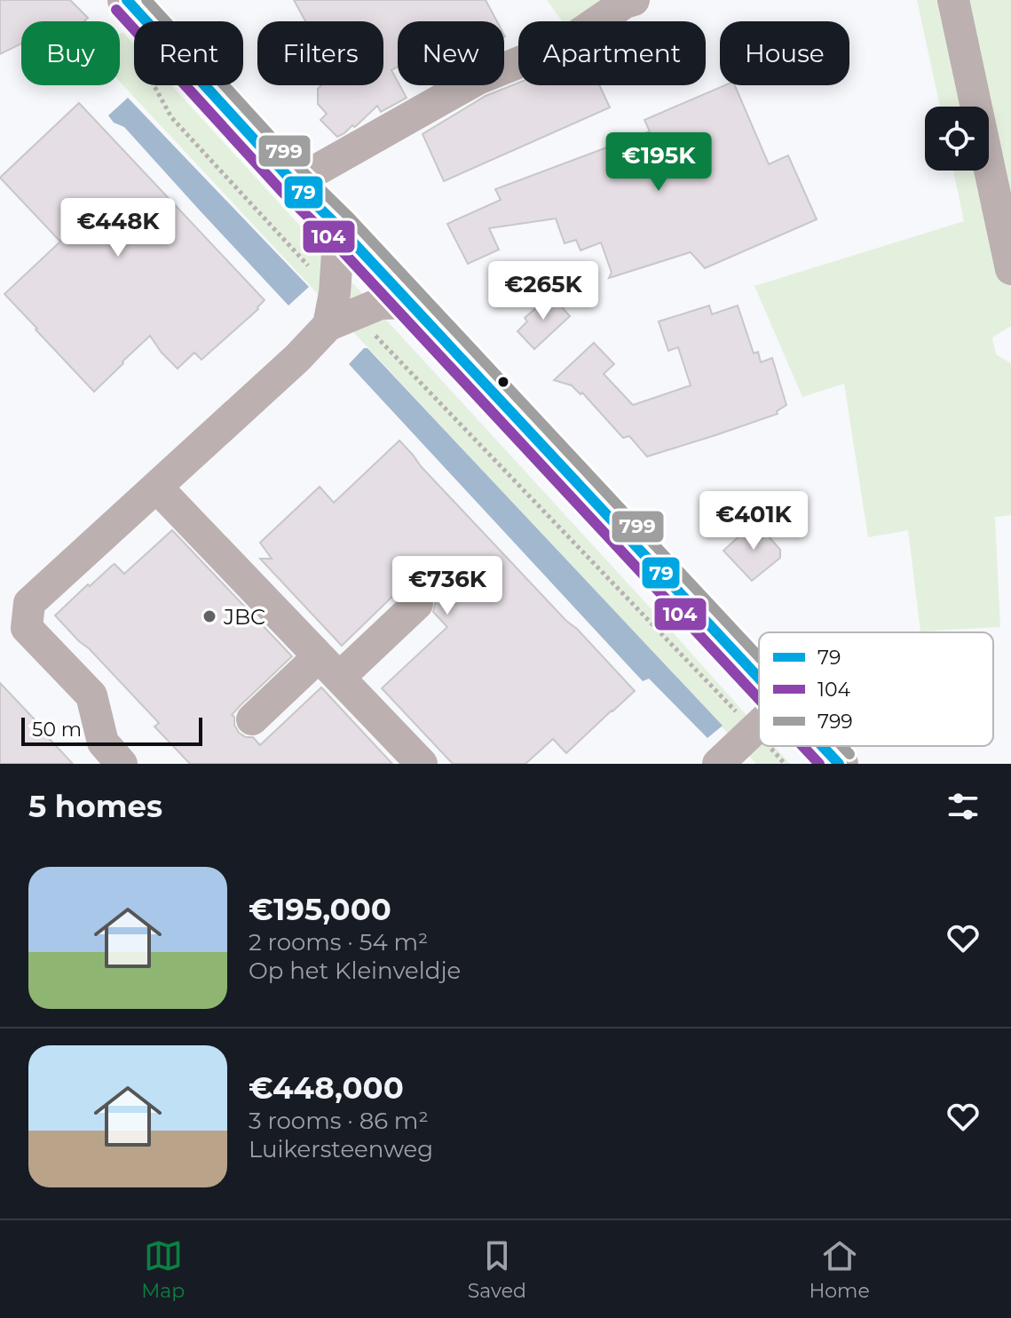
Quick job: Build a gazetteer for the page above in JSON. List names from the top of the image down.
{
  "places": ["JBC"],
  "lines": ["transit line 79", "transit line 799", "transit line 104"],
  "legend": ["79", "104", "799"],
  "scale_bar": "50 m",
  "page": {
    "chip": [
      "Buy",
      "Rent",
      "Filters",
      "New",
      "Apartment",
      "House"
    ],
    "price": [
      "€195K",
      "€448K",
      "€265K",
      "€401K",
      "€736K"
    ],
    "scale": "50 m",
    "heading": "5 homes",
    "list": [
      {
        "name": "€195,000",
        "note": "2 rooms · 54 m² · Op het Kleinveldje"
      },
      {
        "name": "€448,000",
        "note": "3 rooms · 86 m² · Luikersteenweg"
      }
    ],
    "tabs": ["Map", "Saved", "Home"]
  }
}
